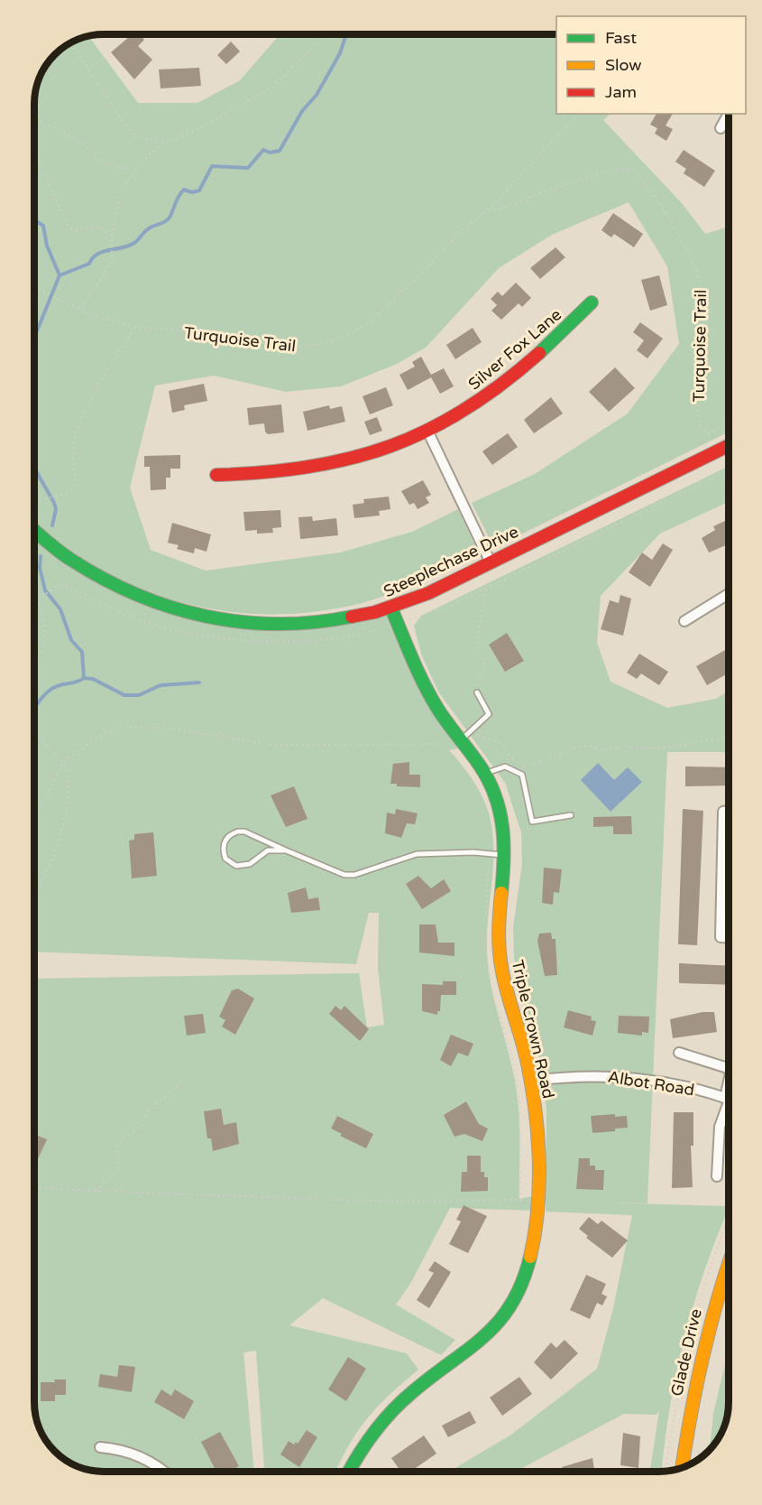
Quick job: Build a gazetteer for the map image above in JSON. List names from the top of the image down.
{
  "streets": {
    "street": [
      "Silver Fox Lane",
      "Steeplechase Drive",
      "Triple Crown Road",
      "Albot Road",
      "Glade Drive"
    ],
    "path": ["Turquoise Trail"]
  },
  "crossings": [
    ["Steeplechase Drive", "Triple Crown Road"],
    ["Triple Crown Road", "Albot Road"]
  ],
  "legend": ["Fast", "Slow", "Jam"]
}
